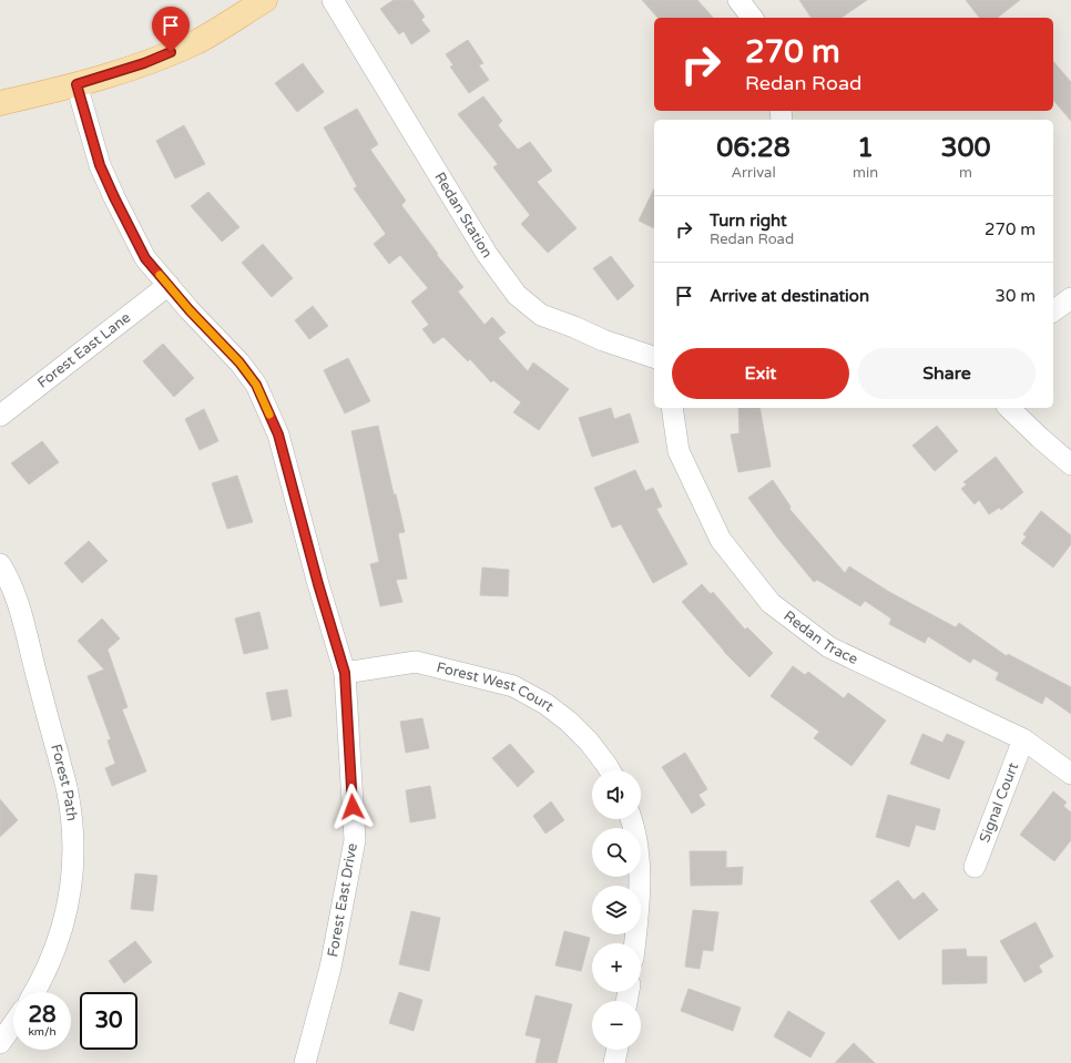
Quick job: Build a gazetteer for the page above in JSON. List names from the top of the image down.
{
  "streets": {
    "street": [
      "Redan Station",
      "Forest East Lane",
      "Redan Trace",
      "Forest West Court",
      "Forest Path",
      "Signal Court",
      "Forest East Drive"
    ]
  },
  "crossings": [
    ["Forest East Lane", "Forest East Drive"],
    ["Redan Trace", "Signal Court"],
    ["Forest West Court", "Forest East Drive"]
  ],
  "page": {
    "turn": ["270 m", "Redan Road"],
    "eta": [
      "06:28",
      "Arrival",
      "1",
      "min",
      "300",
      "m"
    ],
    "list": [
      {
        "name": "Turn right",
        "note": "Redan Road",
        "value": "270 m"
      },
      {
        "name": "Arrive at destination",
        "value": "30 m"
      }
    ],
    "buttons": ["Exit", "Share"],
    "map_buttons": ["+", "−"],
    "speed": "28 km/h",
    "limit": "30"
  }
}
